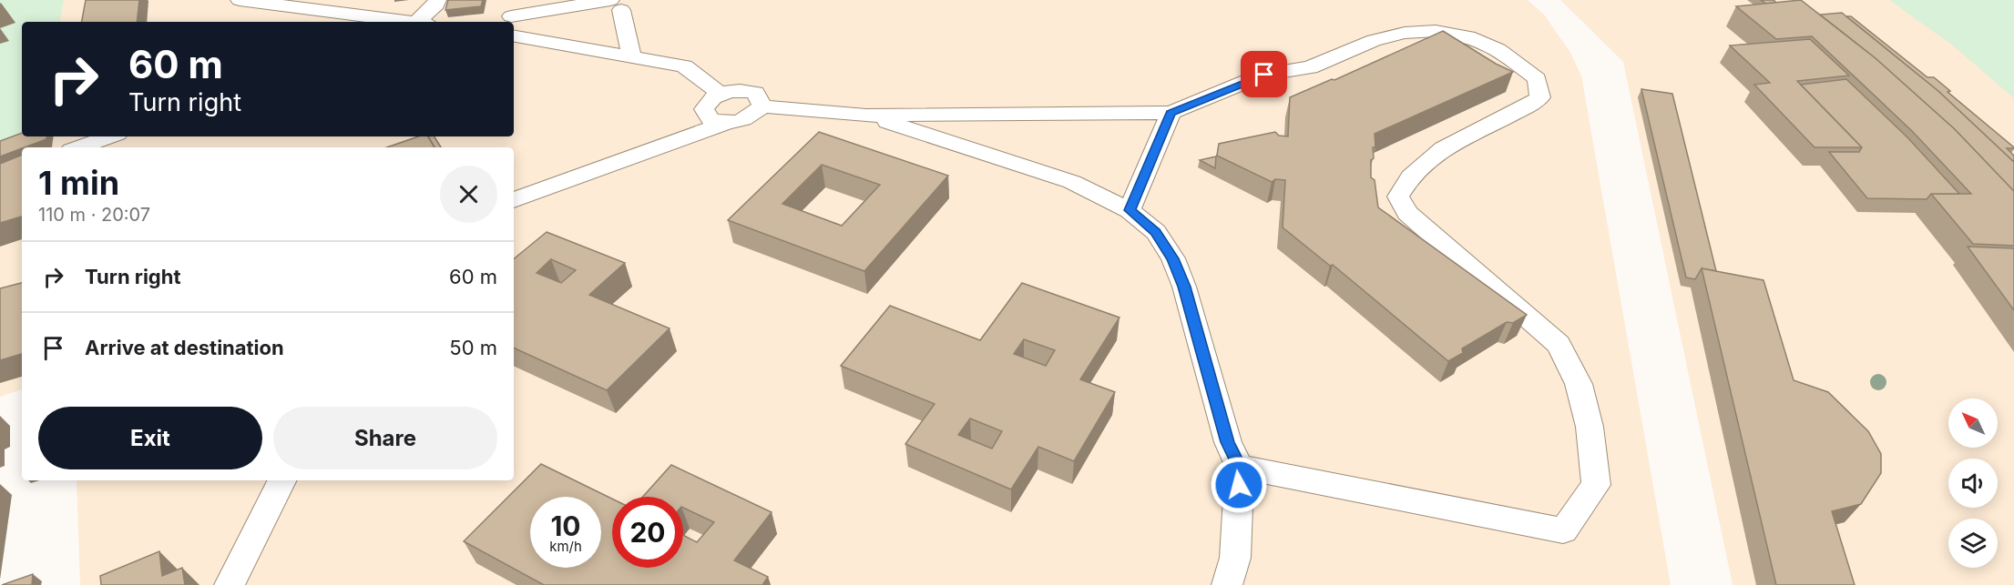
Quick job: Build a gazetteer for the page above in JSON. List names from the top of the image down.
{
  "north": "top left",
  "page": {
    "turn": ["60 m", "Turn right"],
    "heading": ["1 min", "110 m · 20:07"],
    "list": [
      {
        "name": "Turn right",
        "value": "60 m"
      },
      {
        "name": "Arrive at destination",
        "value": "50 m"
      }
    ],
    "buttons": ["Exit", "Share"],
    "speed": "10 km/h",
    "limit": "20"
  }
}
